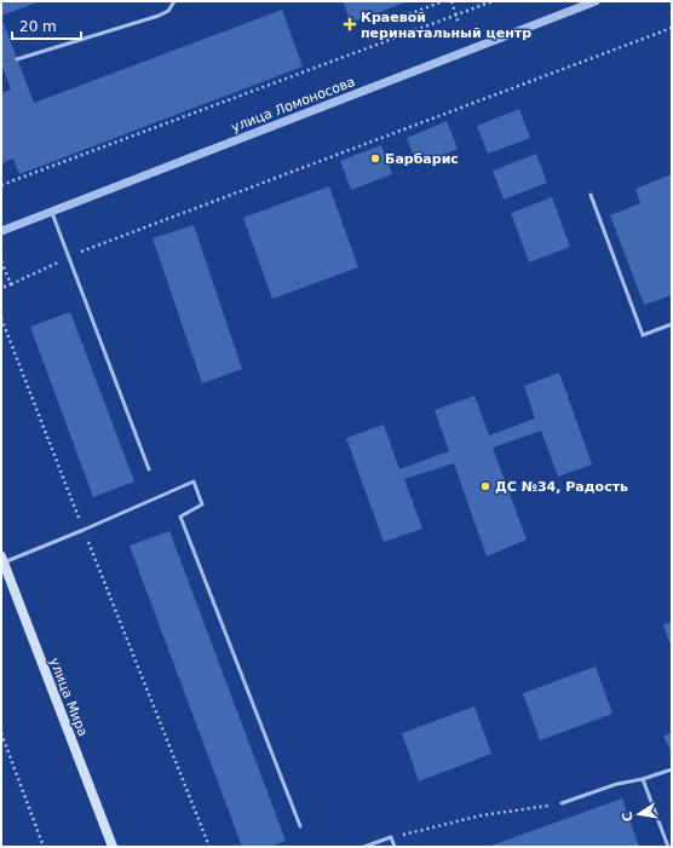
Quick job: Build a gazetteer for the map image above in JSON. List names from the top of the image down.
{
  "streets": {
    "main road": ["улица Мира"],
    "street": ["улица Ломоносова"]
  },
  "places": {
    "health": ["Краевой перинатальный центр"],
    "other": ["Барбарис", "ДС №34, Радость"]
  },
  "scale_bar": "20 m",
  "north": "left"
}
